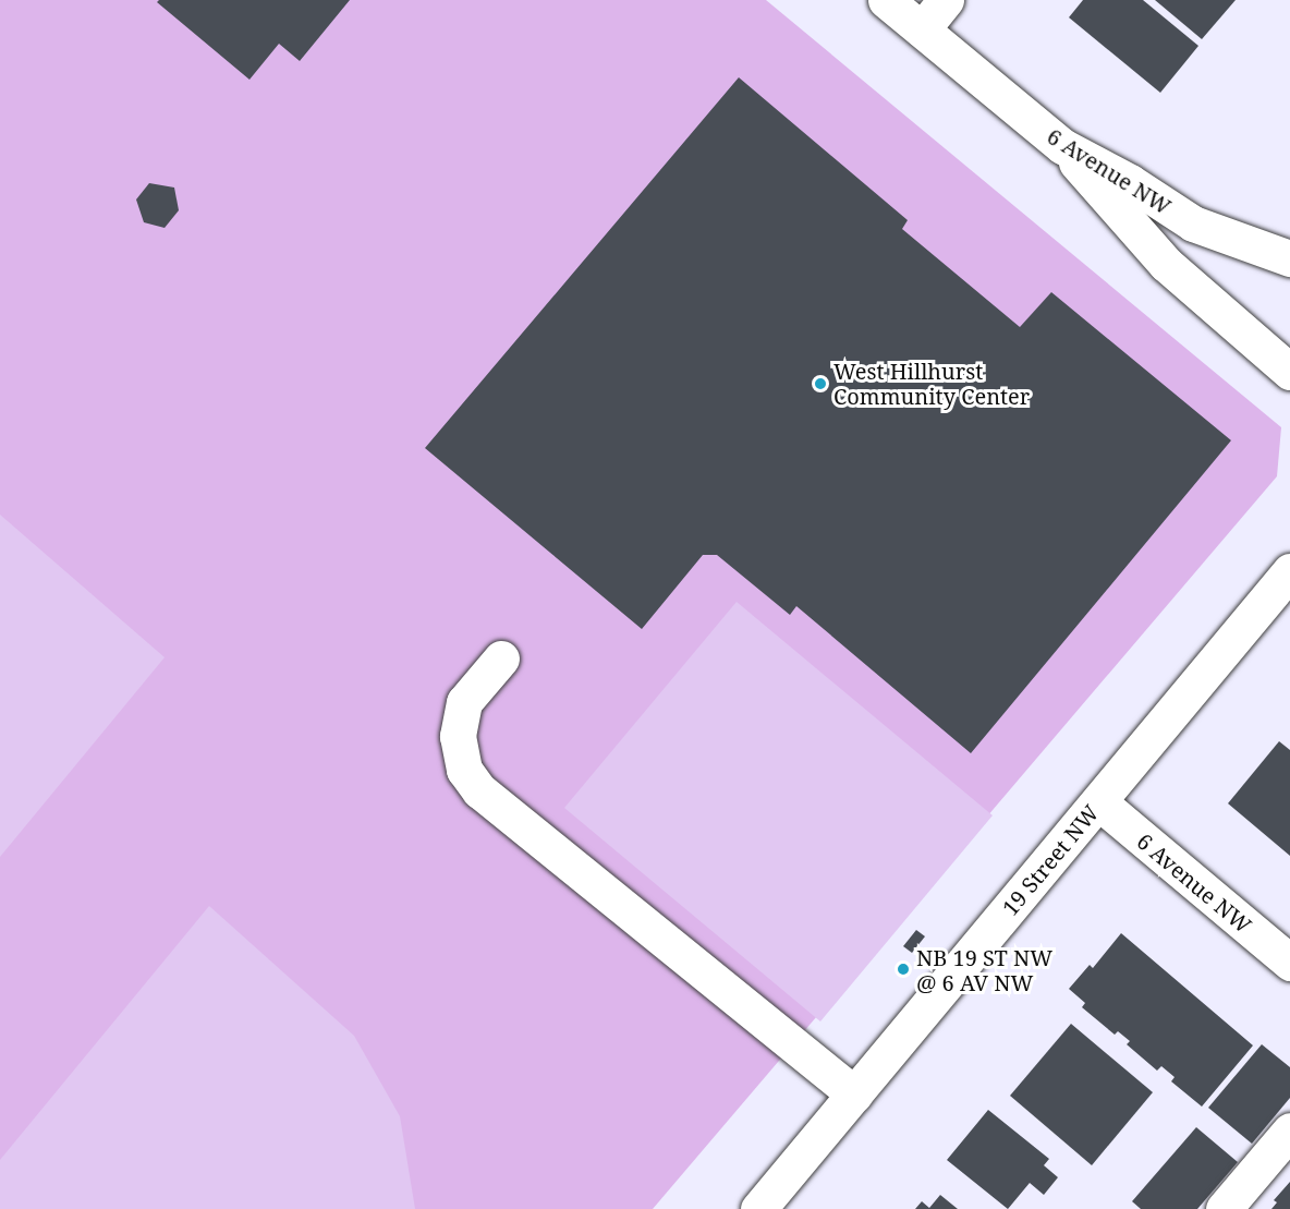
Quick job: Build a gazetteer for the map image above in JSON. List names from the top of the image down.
{
  "streets": {
    "street": ["6 Avenue NW", "19 Street NW"]
  },
  "crossings": [
    ["6 Avenue NW", "19 Street NW"]
  ],
  "places": ["West Hillhurst Community Center", "NB 19 ST NW @ 6 AV NW"]
}
